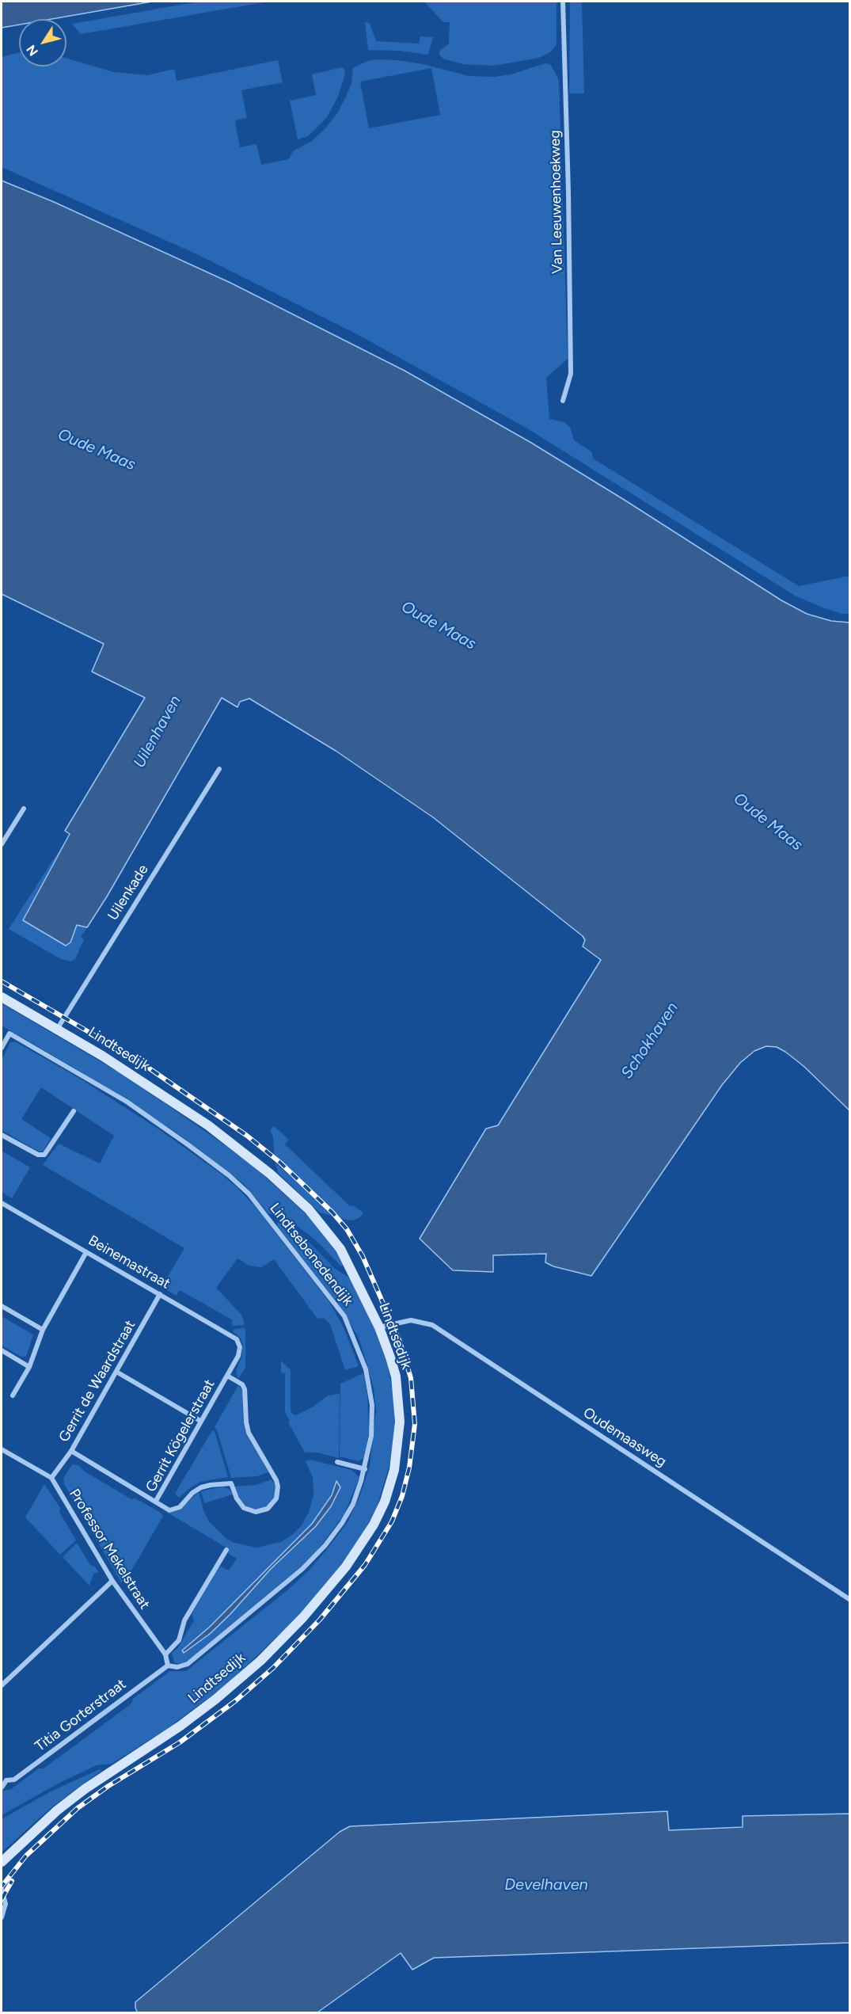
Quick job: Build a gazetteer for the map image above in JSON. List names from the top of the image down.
{
  "streets": {
    "main road": ["Lindtsedijk"],
    "street": [
      "Van Leeuwenhoekweg",
      "Uilenkade",
      "Lindtsebenedendijk",
      "Beinemastraat",
      "Gerrit de Waardstraat",
      "Gerrit Kögelerstraat",
      "Oudemaasweg",
      "Professor Mekelstraat",
      "Titia Gorterstraat"
    ]
  },
  "crossings": [
    ["Uilenkade", "Lindtsedijk"],
    ["Lindtsedijk", "Oudemaasweg"],
    ["Lindtsebenedendijk", "Professor Mekelstraat"],
    ["Lindtsebenedendijk", "Titia Gorterstraat"],
    ["Beinemastraat", "Gerrit de Waardstraat"],
    ["Beinemastraat", "Gerrit Kögelerstraat"],
    ["Gerrit de Waardstraat", "Professor Mekelstraat"],
    ["Professor Mekelstraat", "Titia Gorterstraat"]
  ],
  "water": [
    "Oude Maas",
    "Uilenhaven",
    "Schokhaven",
    "Develhaven"
  ],
  "north": "bottom left"
}
